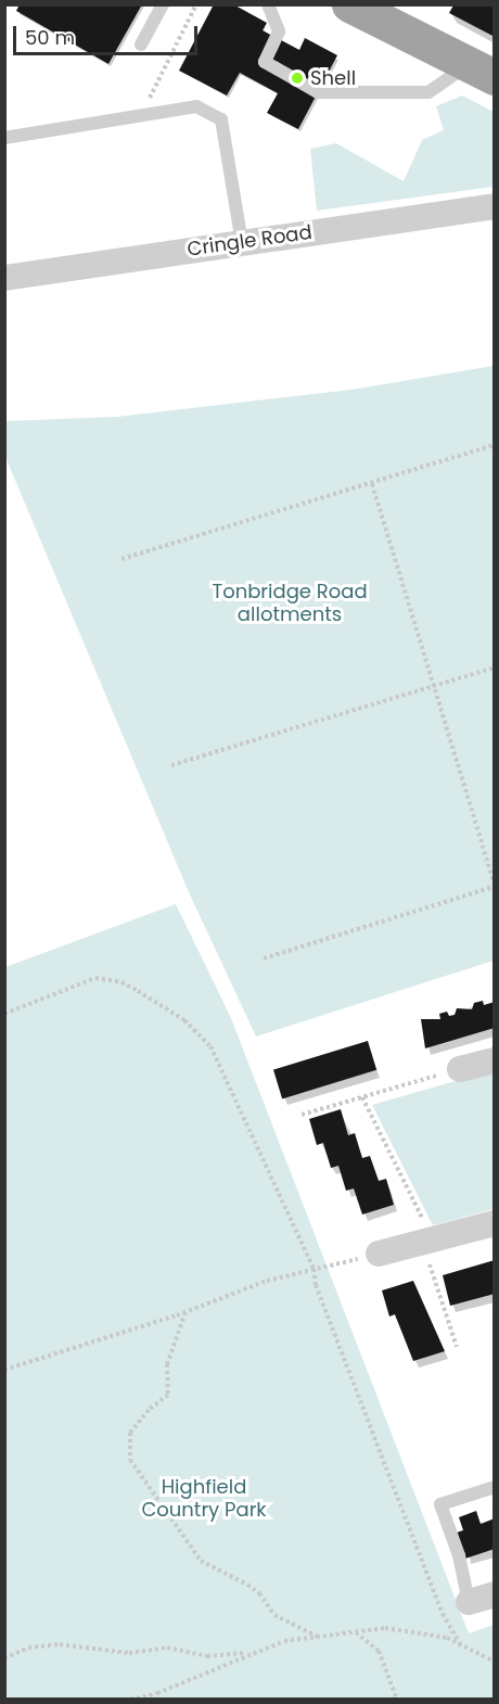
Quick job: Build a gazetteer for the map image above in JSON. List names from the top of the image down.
{
  "streets": {
    "street": ["Cringle Road"]
  },
  "parks": ["Tonbridge Road allotments", "Highfield Country Park"],
  "places": ["Shell"],
  "scale_bar": "50 m"
}
